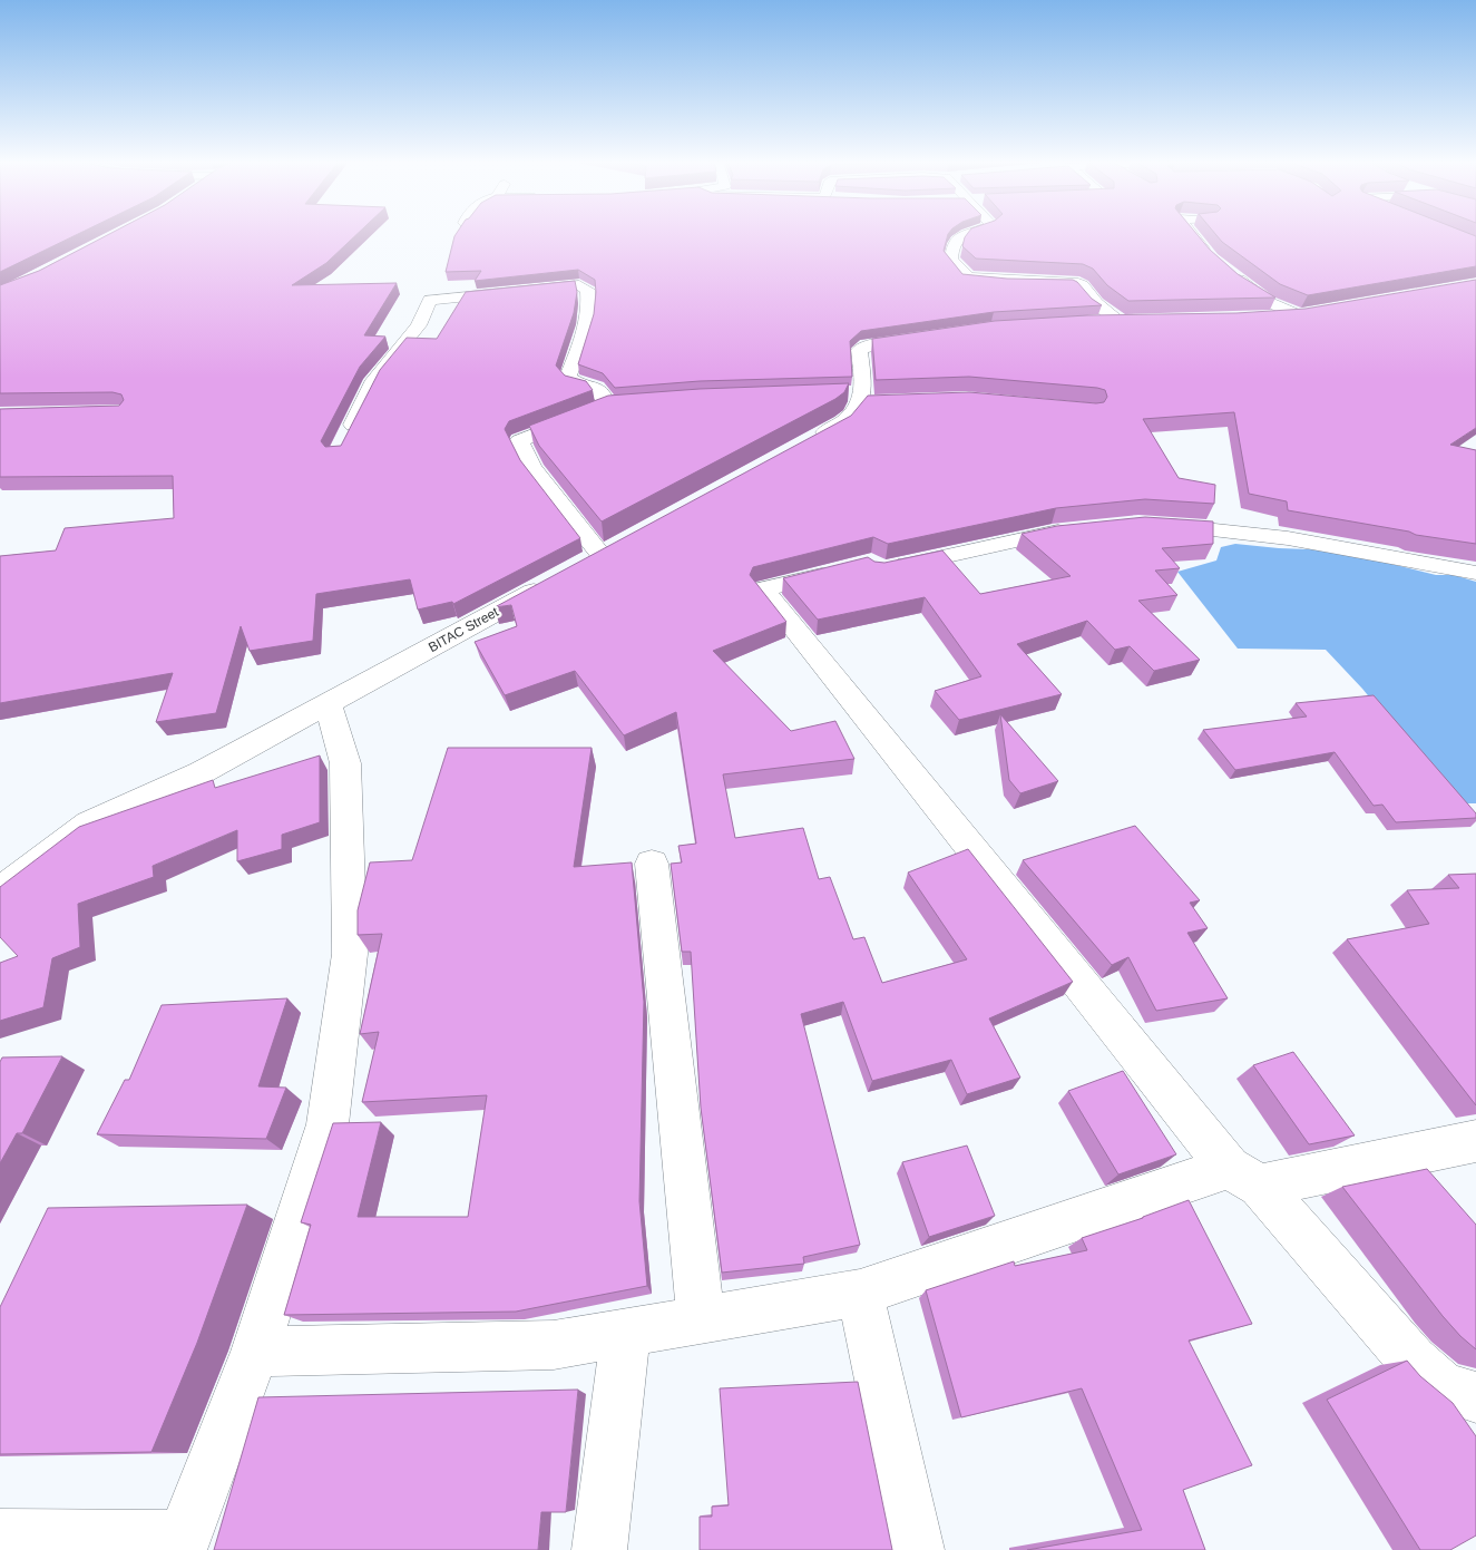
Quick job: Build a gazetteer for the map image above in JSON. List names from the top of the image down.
{
  "streets": {
    "street": ["BITAC Street"]
  }
}
